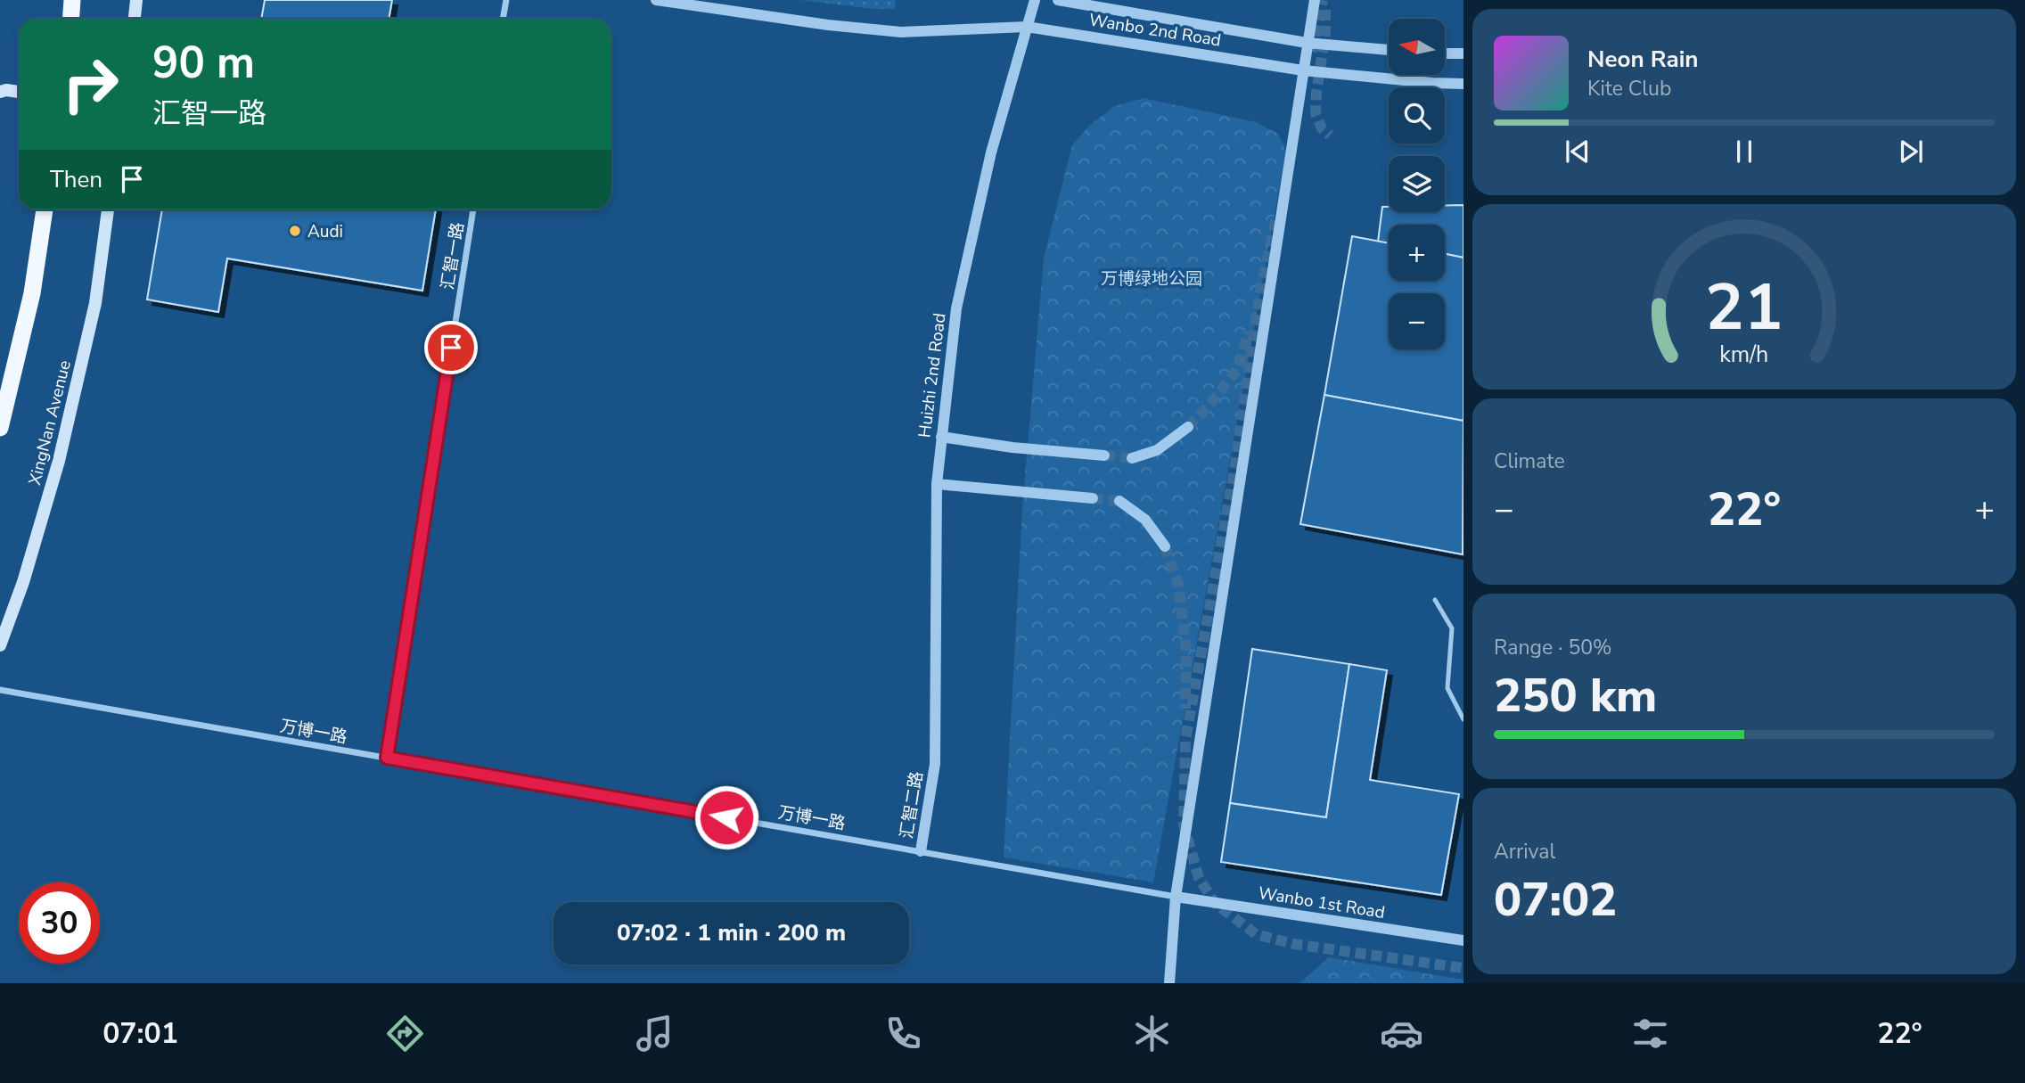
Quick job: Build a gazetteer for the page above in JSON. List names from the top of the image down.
{
  "streets": {
    "main road": ["XingNan Avenue"],
    "street": [
      "Wanbo 2nd Road",
      "汇智一路",
      "Huizhi 2nd Road",
      "万博一路",
      "Wanbo 1st Road"
    ]
  },
  "crossings": [
    ["Wanbo 2nd Road", "Huizhi 2nd Road"],
    ["汇智一路", "万博一路"],
    ["Huizhi 2nd Road", "万博一路"],
    ["万博一路", "Wanbo 1st Road"]
  ],
  "parks": ["万博绿地公园"],
  "places": ["Audi"],
  "north": "left",
  "page": {
    "map_buttons": ["+", "−"],
    "turn": ["90 m", "汇智一路"],
    "song": ["Neon Rain", "Kite Club"],
    "then": "Then",
    "tile": [
      "Climate",
      ["Range · 50%", "250 km"],
      ["Arrival", "07:02"]
    ],
    "heat": ["−", "22°", "+"],
    "limit": "30",
    "trip": "07:02 · 1 min · 200 m",
    "tabs": ["07:01", "22°"],
    "gauge": ["21", "km/h"]
  }
}
